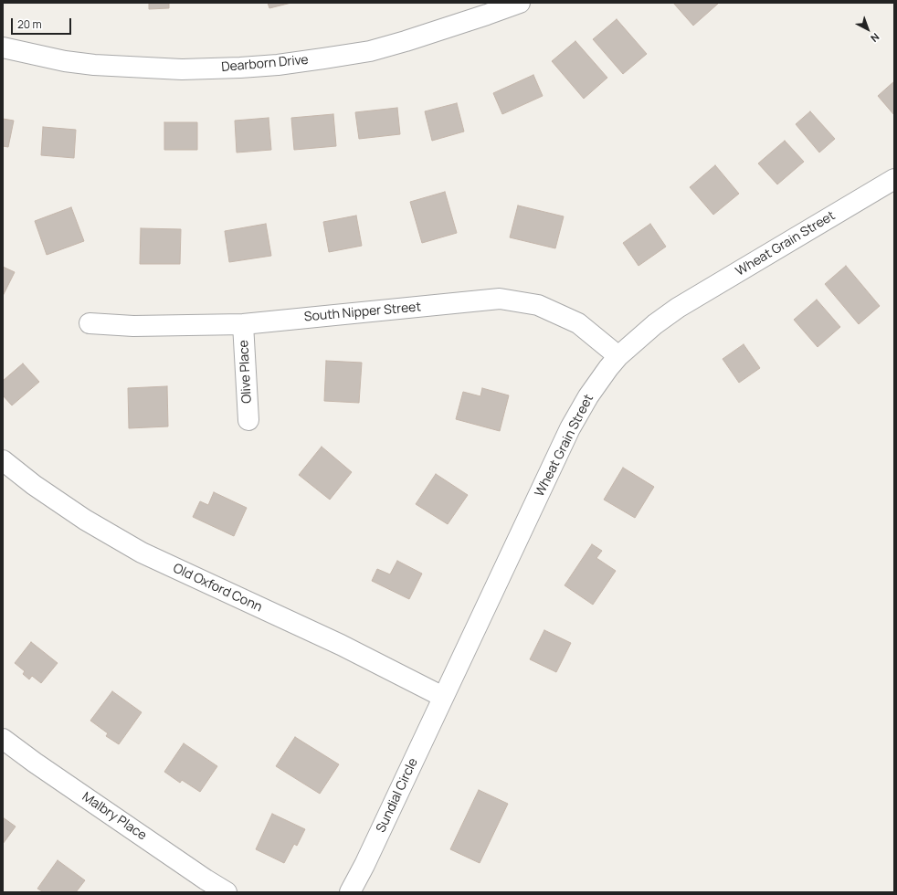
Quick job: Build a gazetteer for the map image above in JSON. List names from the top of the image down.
{
  "streets": {
    "street": [
      "Dearborn Drive",
      "Wheat Grain Street",
      "South Nipper Street",
      "Olive Place",
      "Old Oxford Conn",
      "Sundial Circle",
      "Malbry Place"
    ]
  },
  "crossings": [
    ["Wheat Grain Street", "South Nipper Street"],
    ["Wheat Grain Street", "Old Oxford Conn"],
    ["Wheat Grain Street", "Sundial Circle"],
    ["South Nipper Street", "Olive Place"],
    ["Old Oxford Conn", "Sundial Circle"]
  ],
  "scale_bar": "20 m",
  "north": "bottom right"
}
